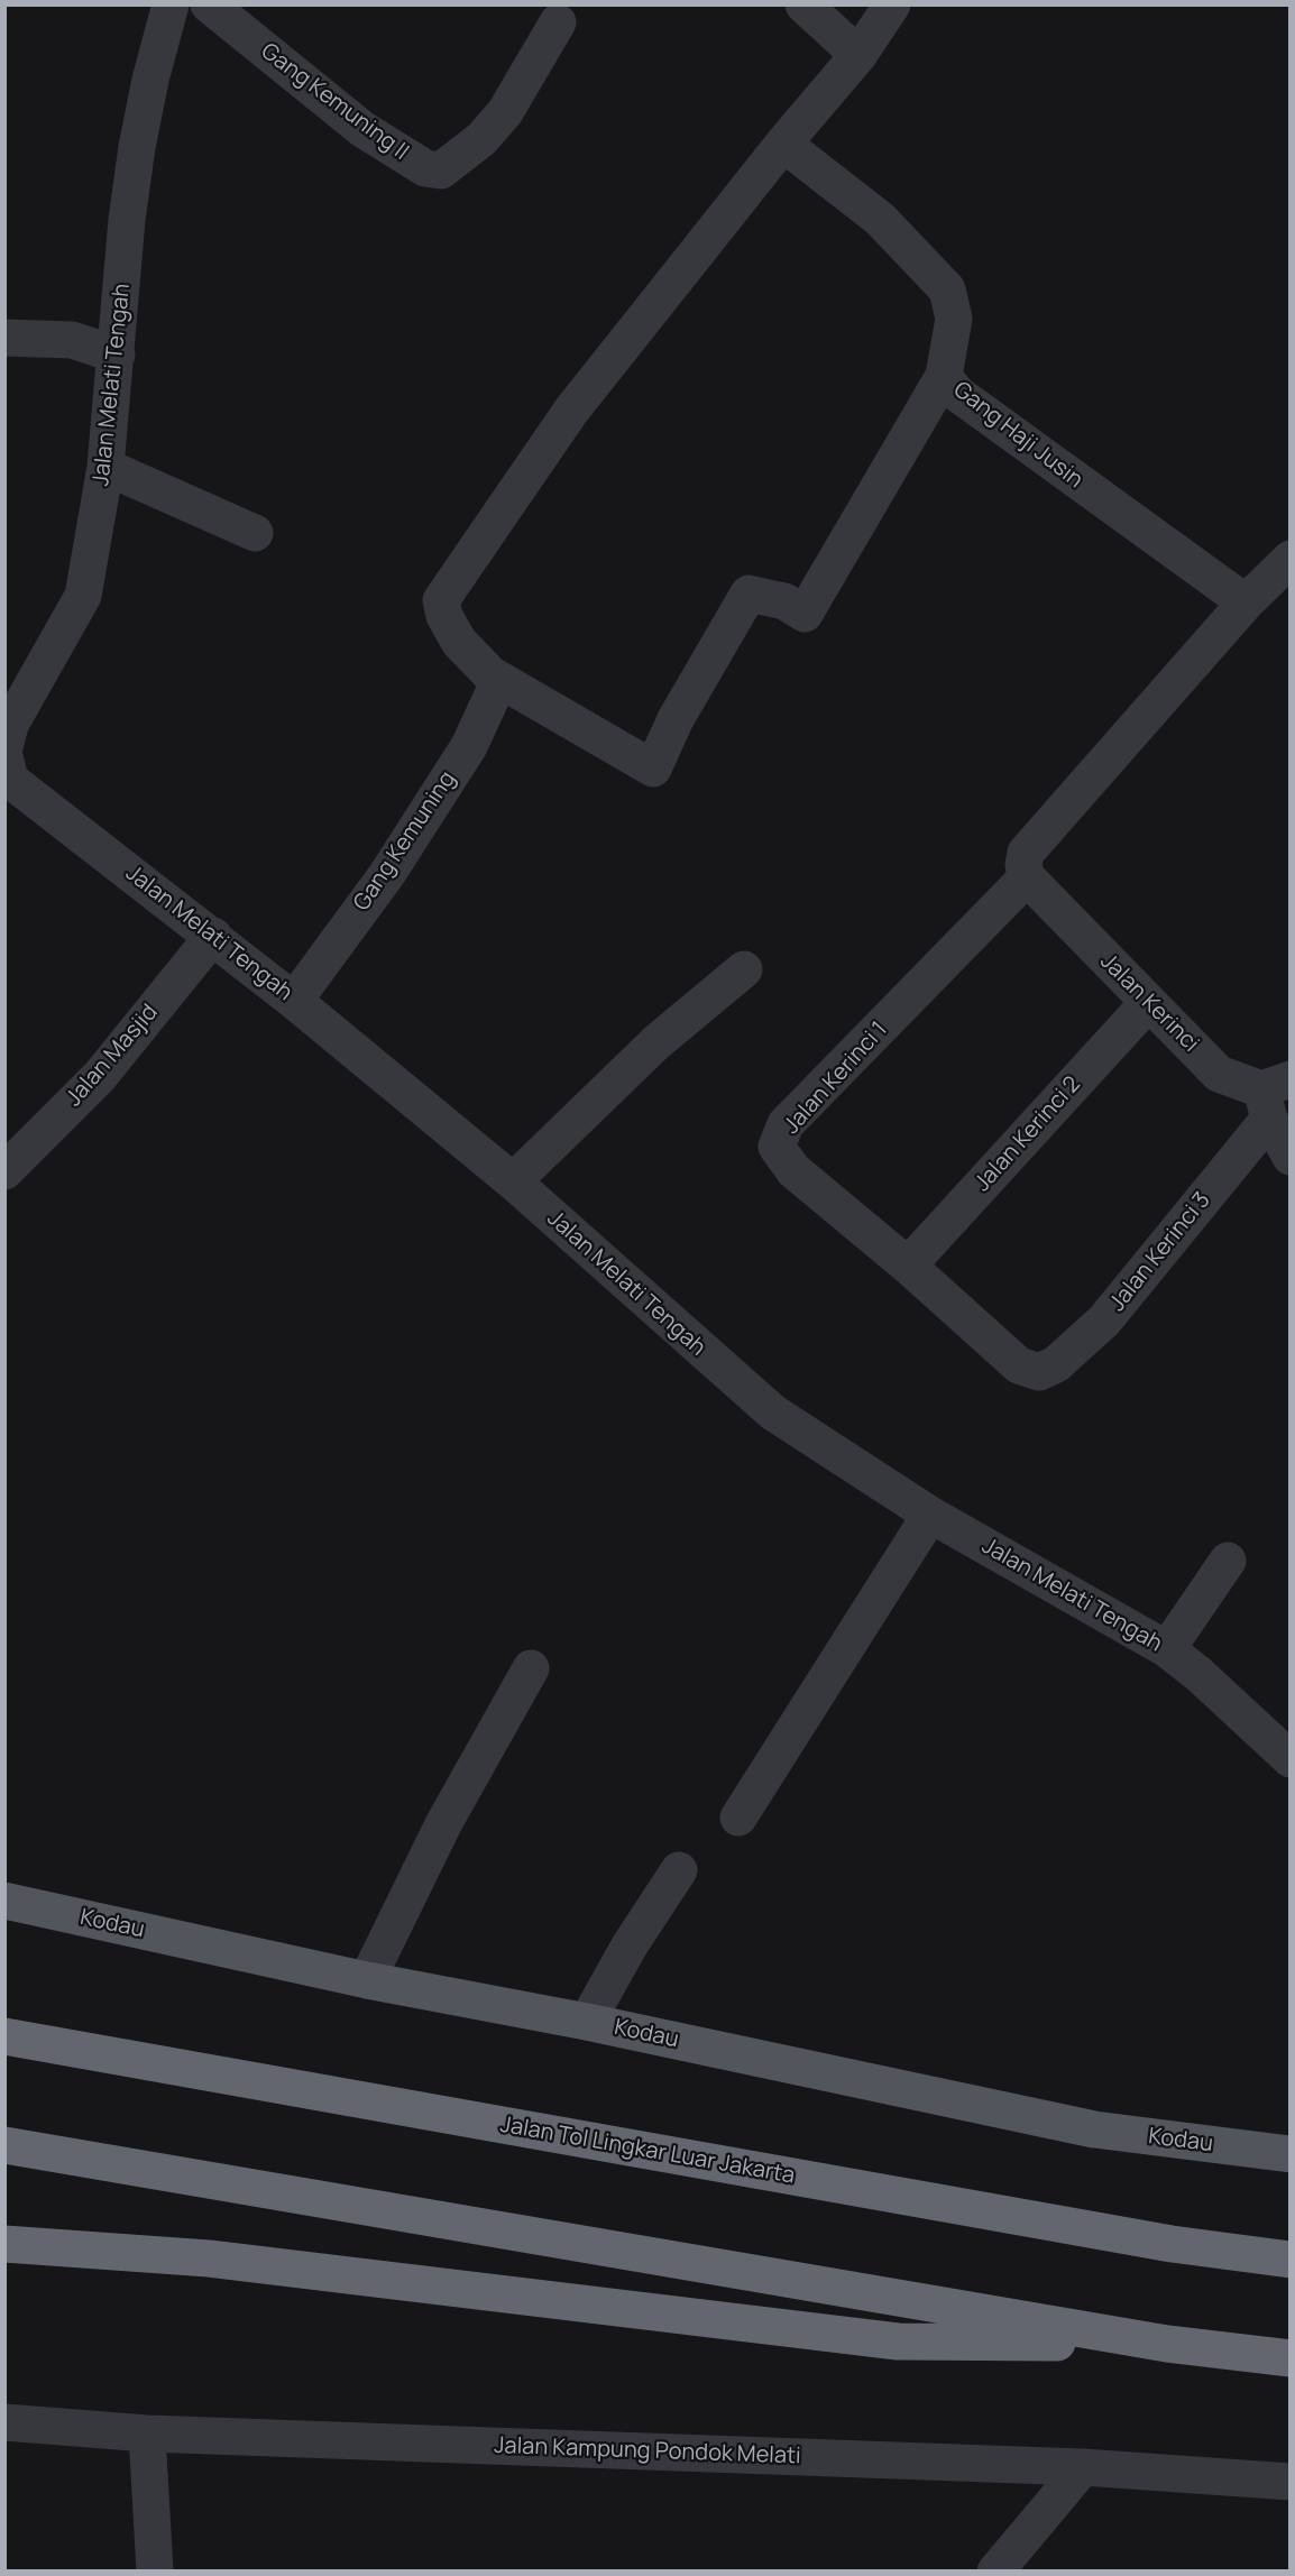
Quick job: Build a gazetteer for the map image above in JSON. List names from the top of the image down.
{
  "streets": {
    "highway": ["Jalan Tol Lingkar Luar Jakarta"],
    "main road": ["Kodau"],
    "street": [
      "Gang Kemuning II",
      "Jalan Melati Tengah",
      "Gang Haji Jusin",
      "Gang Kemuning",
      "Jalan Kerinci",
      "Jalan Masjid",
      "Jalan Kerinci 1",
      "Jalan Kerinci 2",
      "Jalan Kerinci 3",
      "Jalan Kampung Pondok Melati"
    ]
  },
  "crossings": [
    ["Jalan Melati Tengah", "Gang Kemuning"],
    ["Jalan Melati Tengah", "Jalan Masjid"],
    ["Jalan Kerinci", "Jalan Kerinci 1"],
    ["Jalan Kerinci", "Jalan Kerinci 2"],
    ["Jalan Kerinci", "Jalan Kerinci 3"],
    ["Jalan Kerinci 1", "Jalan Kerinci 2"],
    ["Jalan Kerinci 1", "Jalan Kerinci 3"]
  ]
}
